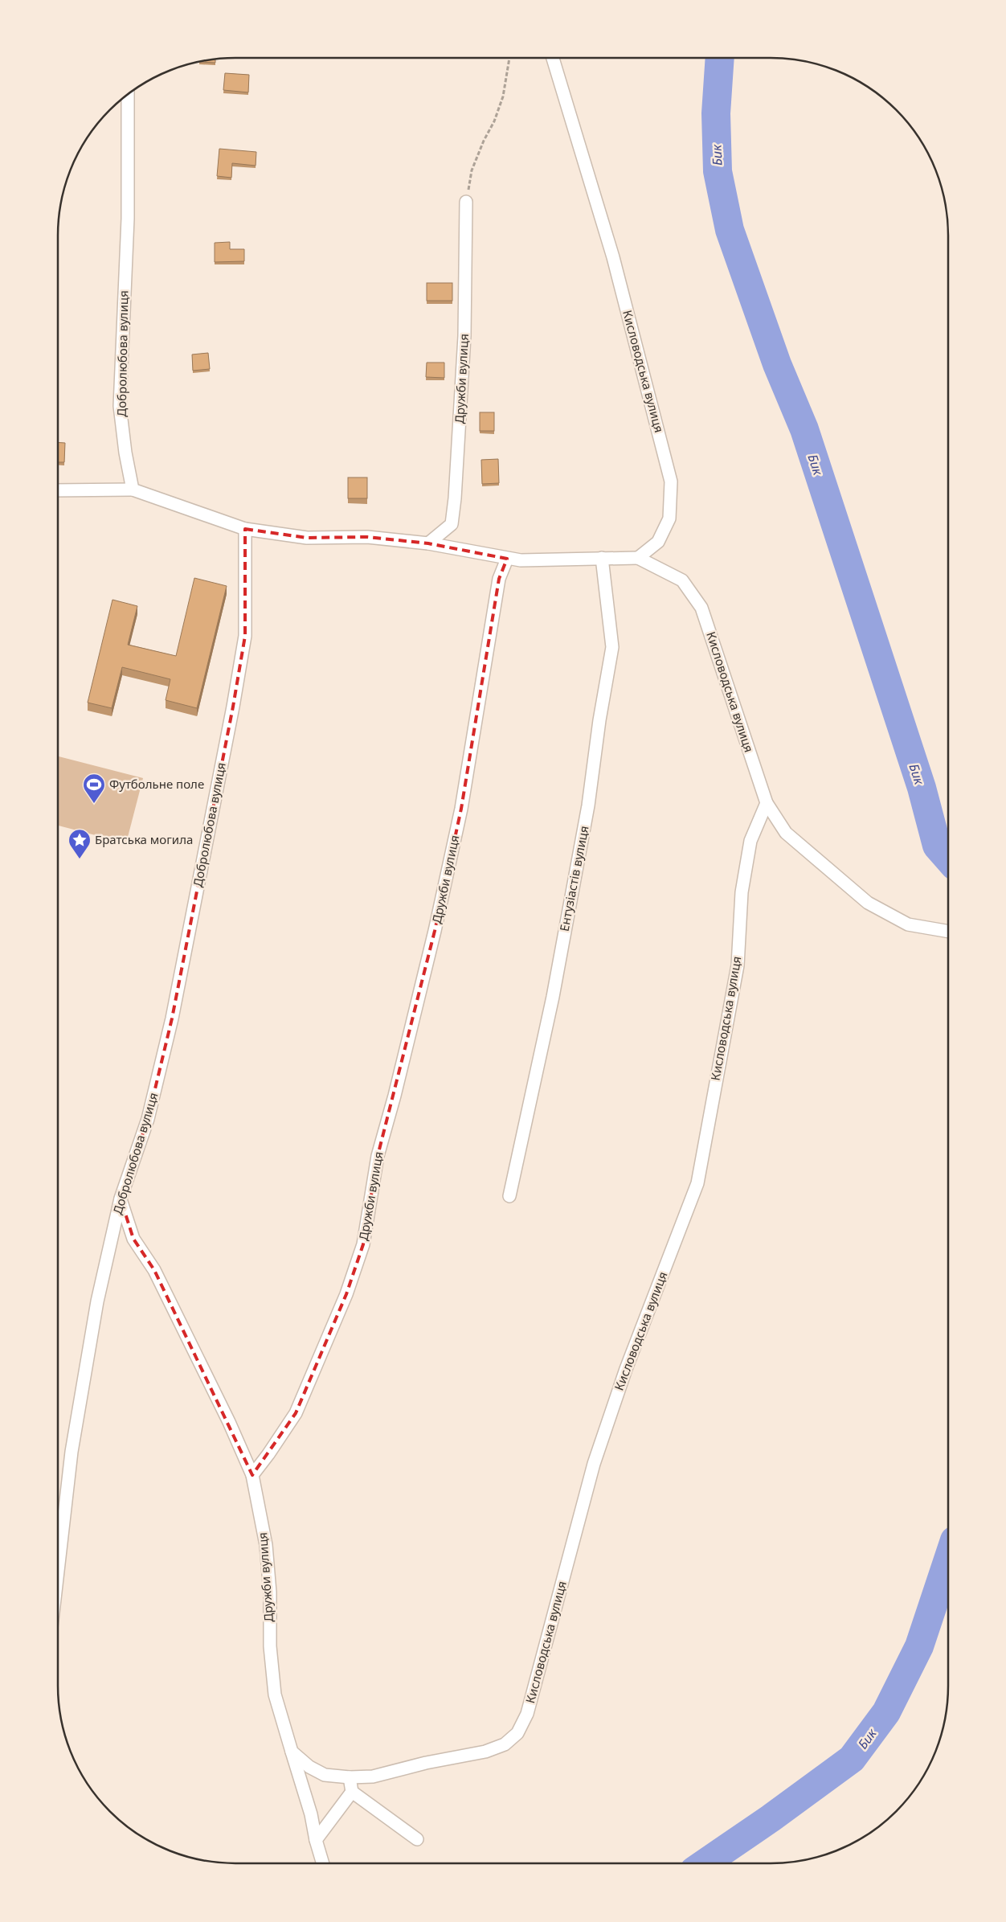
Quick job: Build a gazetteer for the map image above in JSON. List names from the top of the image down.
{
  "streets": {
    "street": [
      "Добролюбова вулиця",
      "Кисловодська вулиця",
      "Дружби вулиця",
      "Ентузіастів вулиця"
    ]
  },
  "water": ["Бик"],
  "places": {
    "sports": ["Футбольне поле"],
    "place": ["Братська могила"]
  }
}
